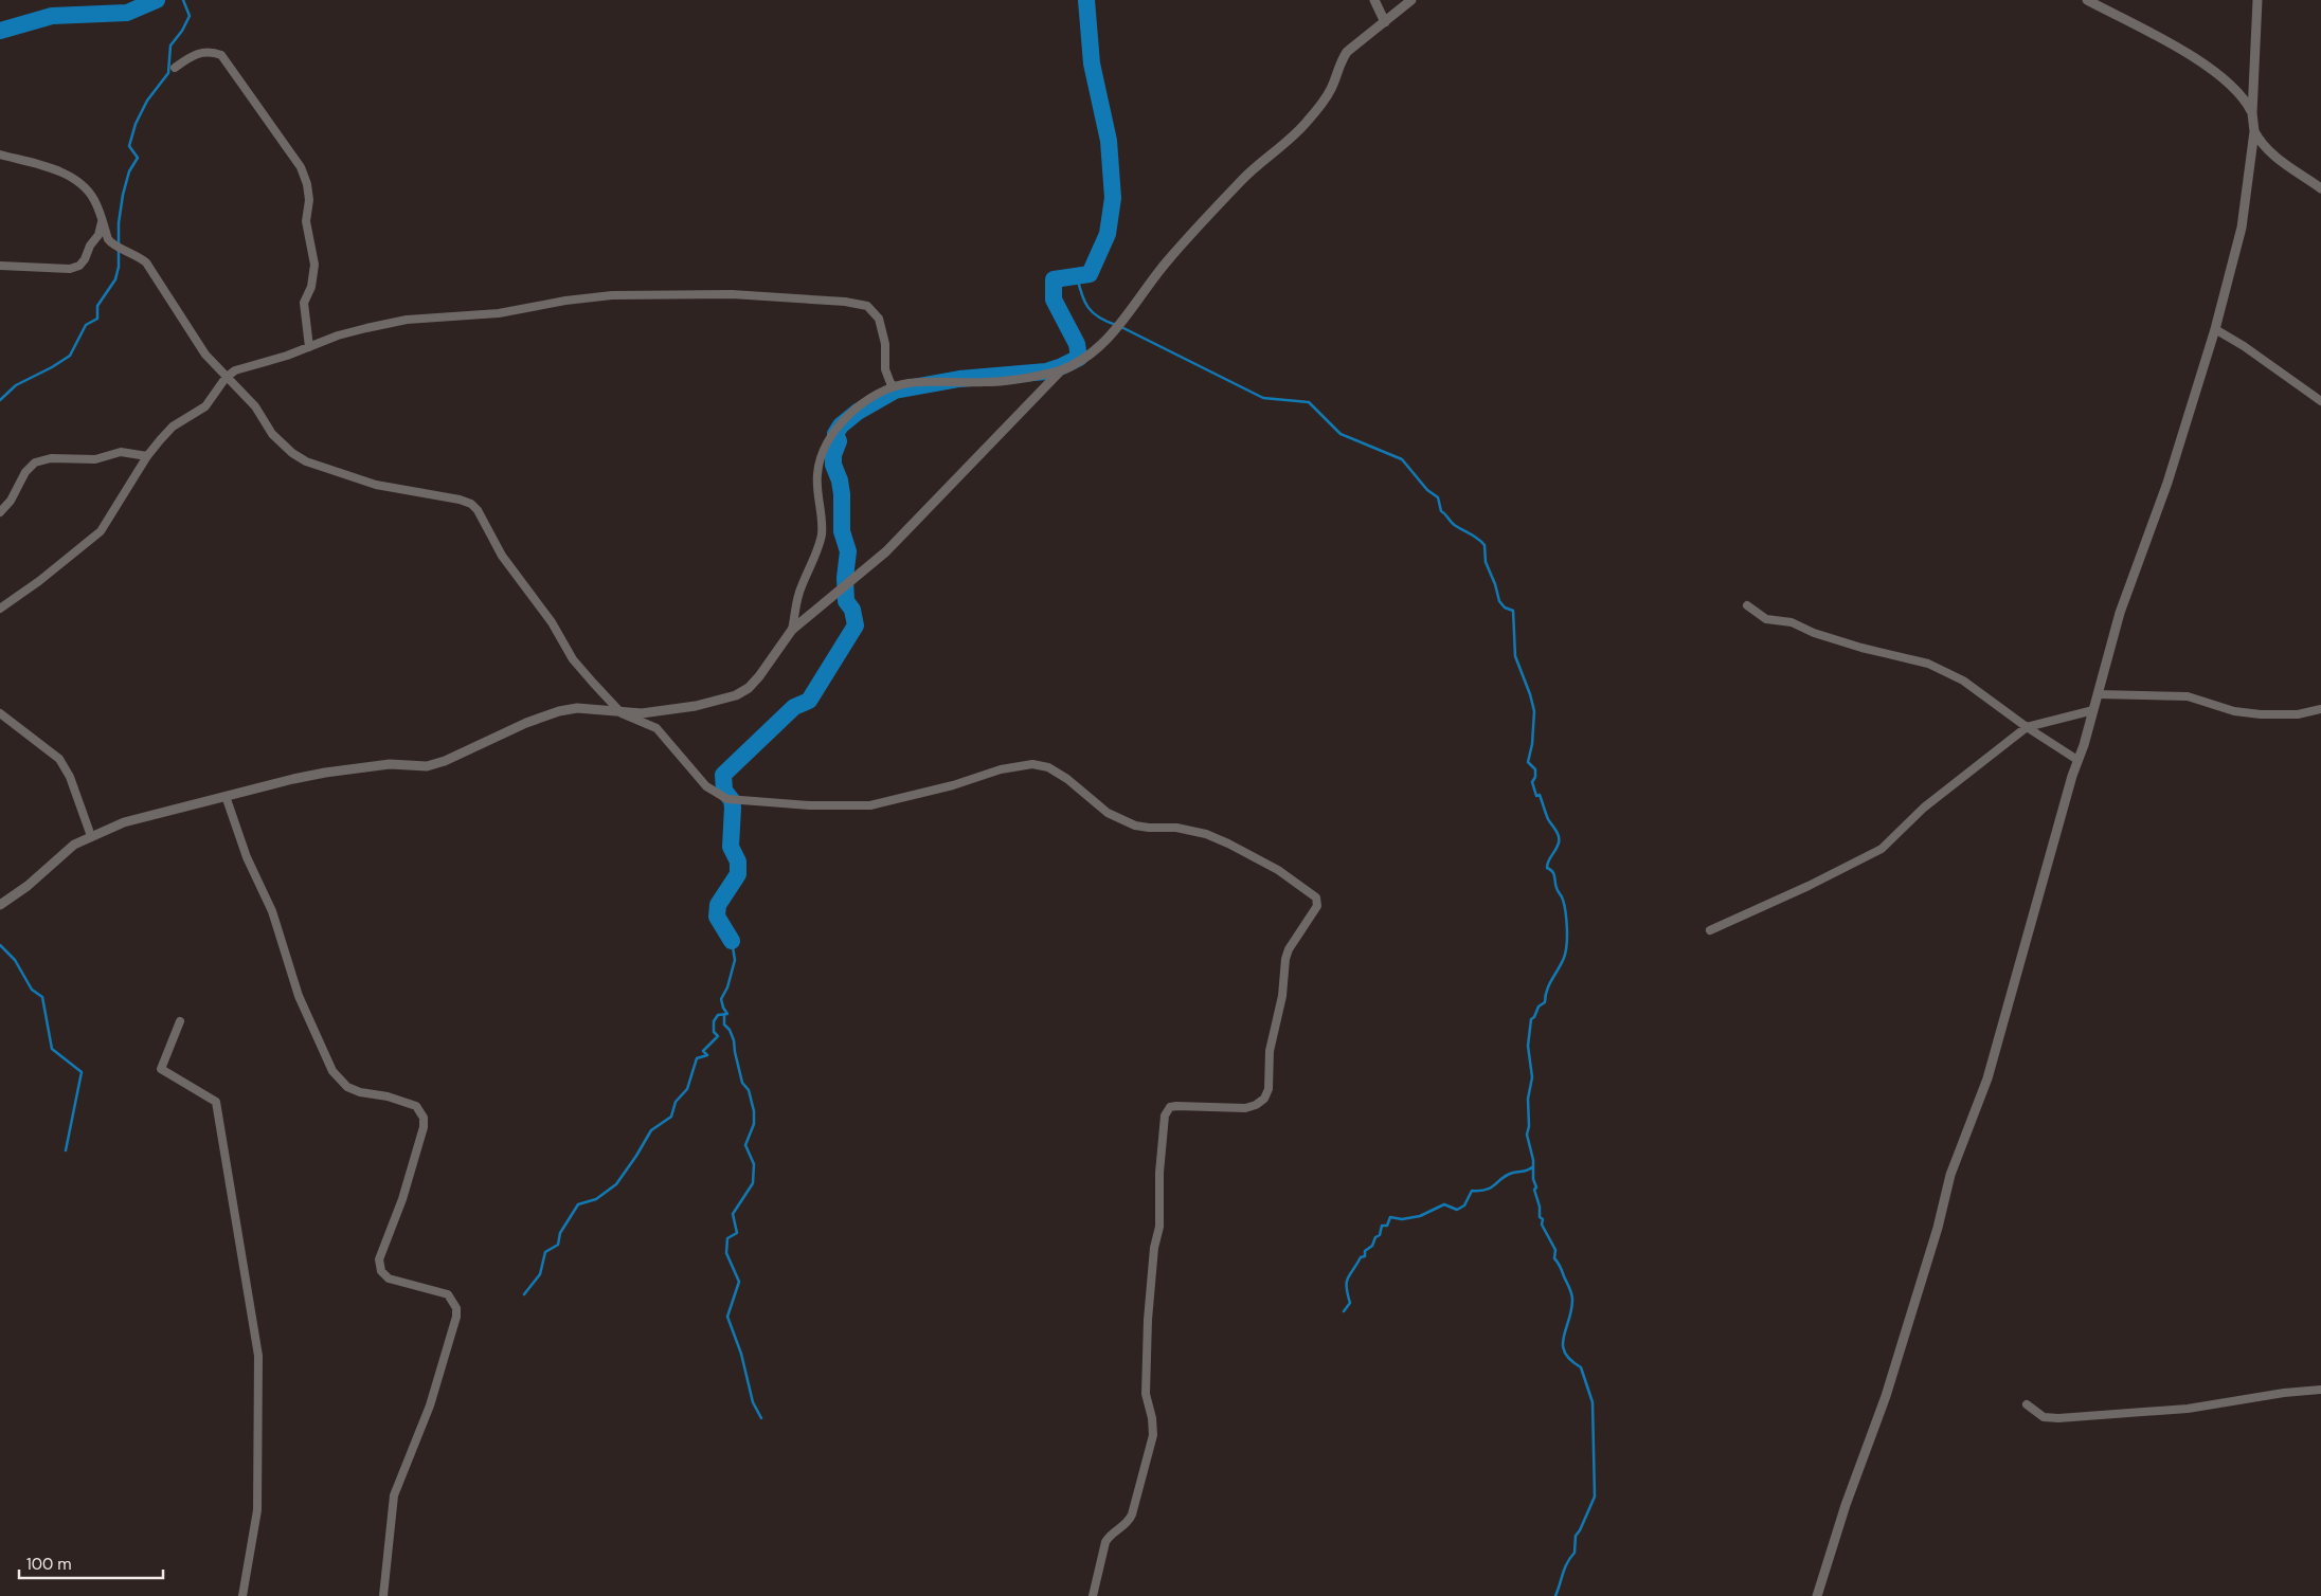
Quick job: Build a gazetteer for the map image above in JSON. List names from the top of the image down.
{
  "scale_bar": "100 m"
}
